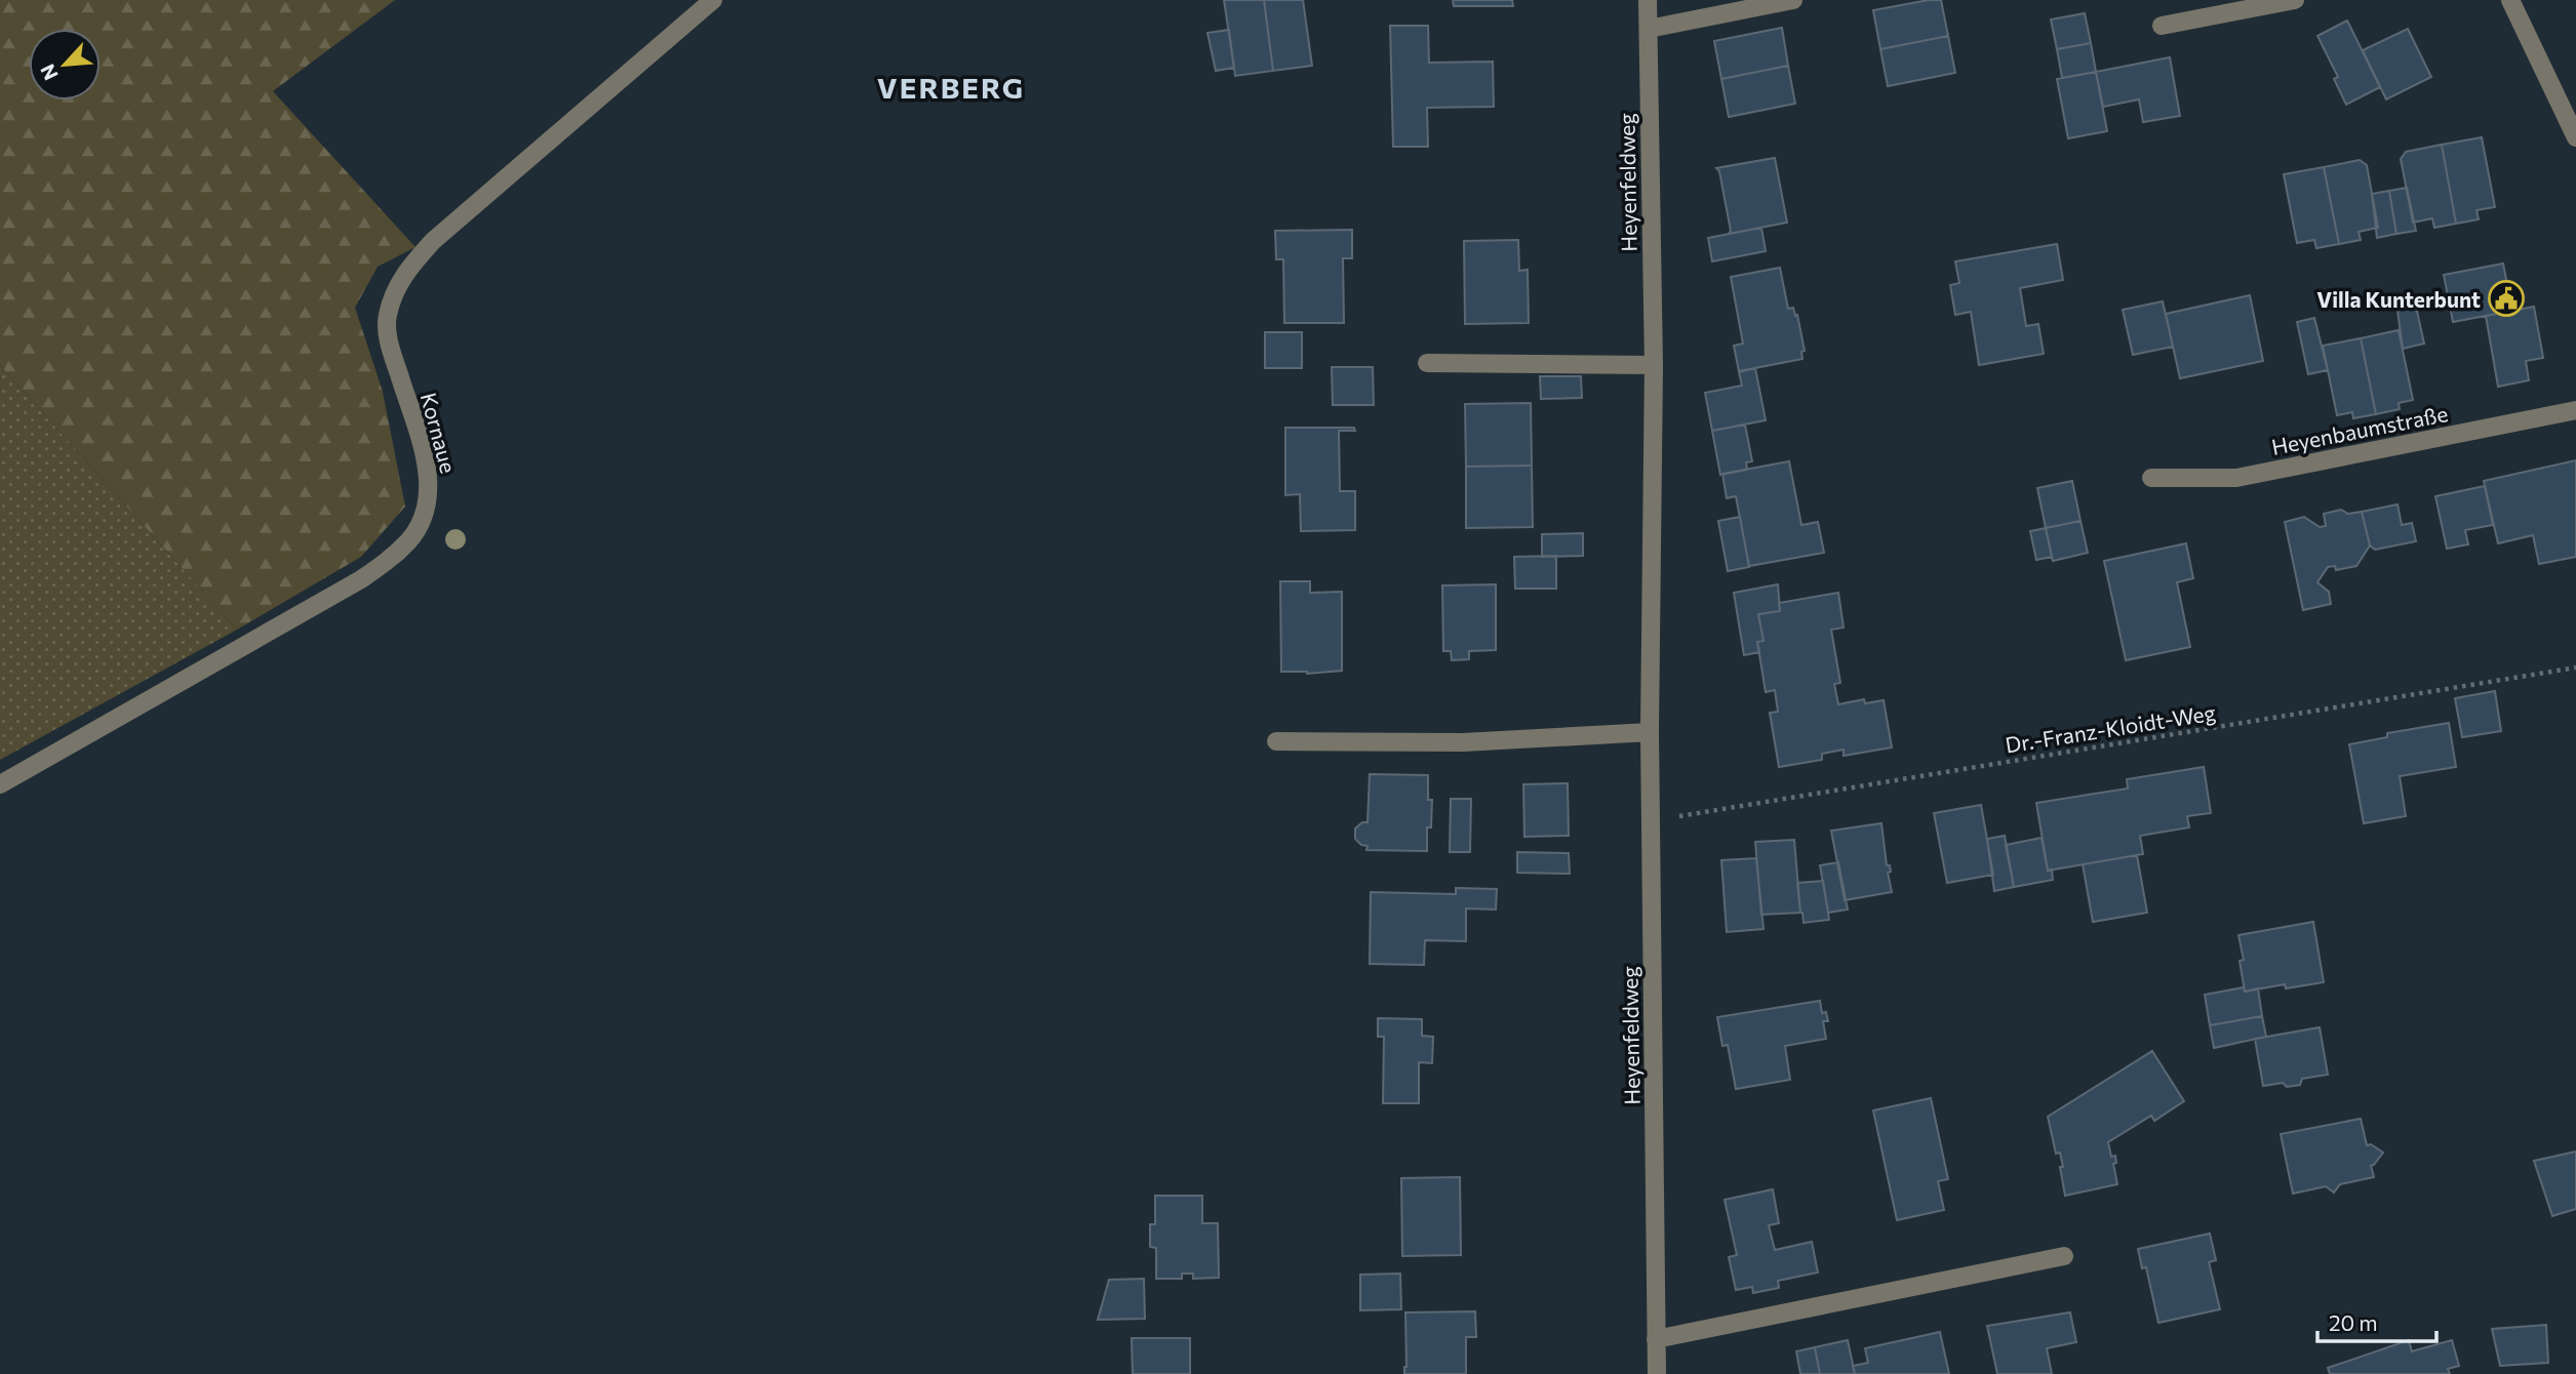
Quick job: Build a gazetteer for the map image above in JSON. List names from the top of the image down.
{
  "streets": {
    "street": ["Heyenfeldweg", "Heyenbaumstraße", "Kornaue"],
    "path": ["Dr.-Franz-Kloidt-Weg"]
  },
  "crossings": [
    ["Heyenfeldweg", "Dr.-Franz-Kloidt-Weg"]
  ],
  "districts": ["VERBERG"],
  "places": {
    "public building": ["Villa Kunterbunt"]
  },
  "scale_bar": "20 m",
  "north": "bottom left"
}
